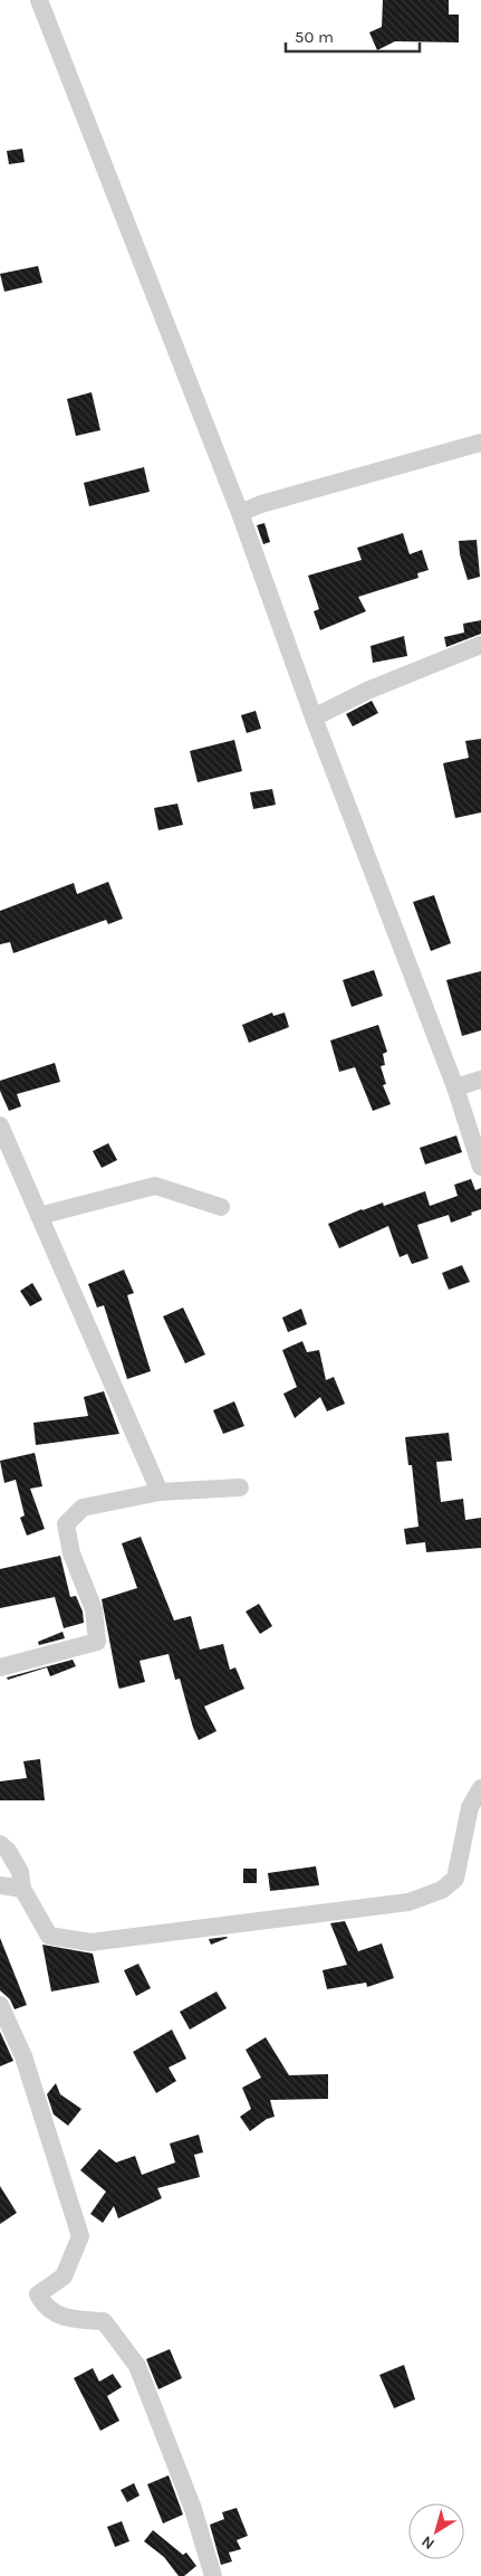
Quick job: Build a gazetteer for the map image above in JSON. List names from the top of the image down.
{
  "scale_bar": "50 m",
  "north": "bottom left"
}
